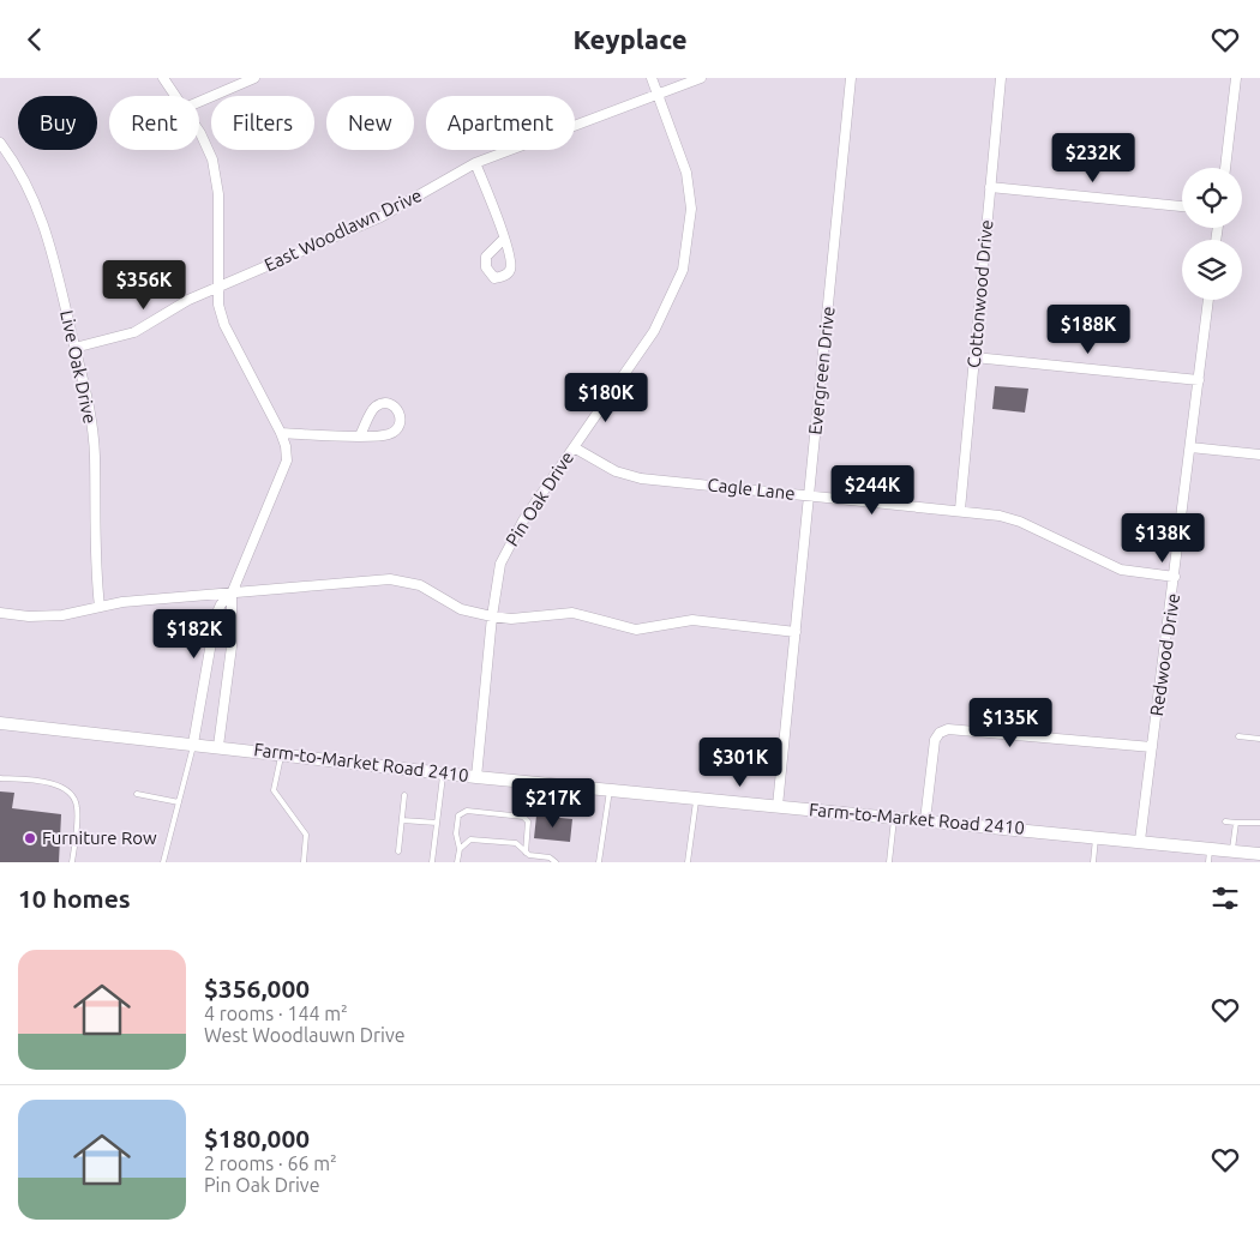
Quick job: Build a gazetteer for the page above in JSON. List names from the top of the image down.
{
  "streets": {
    "main road": ["Farm-to-Market Road 2410"],
    "street": [
      "East Woodlawn Drive",
      "Cottonwood Drive",
      "Live Oak Drive",
      "Evergreen Drive",
      "Cagle Lane",
      "Pin Oak Drive",
      "Redwood Drive"
    ]
  },
  "crossings": [
    ["East Woodlawn Drive", "Live Oak Drive"],
    ["East Woodlawn Drive", "Pin Oak Drive"],
    ["Cottonwood Drive", "Cagle Lane"],
    ["Evergreen Drive", "Cagle Lane"],
    ["Evergreen Drive", "Farm-to-Market Road 2410"],
    ["Cagle Lane", "Pin Oak Drive"],
    ["Cagle Lane", "Redwood Drive"],
    ["Pin Oak Drive", "Farm-to-Market Road 2410"],
    ["Redwood Drive", "Farm-to-Market Road 2410"]
  ],
  "places": ["Furniture Row"],
  "page": {
    "header": "Keyplace",
    "chip": [
      "Buy",
      "Rent",
      "Filters",
      "New",
      "Apartment"
    ],
    "price": [
      "$232K",
      "$356K",
      "$188K",
      "$180K",
      "$244K",
      "$138K",
      "$182K",
      "$135K",
      "$301K",
      "$217K"
    ],
    "heading": "10 homes",
    "list": [
      {
        "name": "$356,000",
        "note": "4 rooms · 144 m² · West Woodlauwn Drive"
      },
      {
        "name": "$180,000",
        "note": "2 rooms · 66 m² · Pin Oak Drive"
      }
    ]
  }
}
